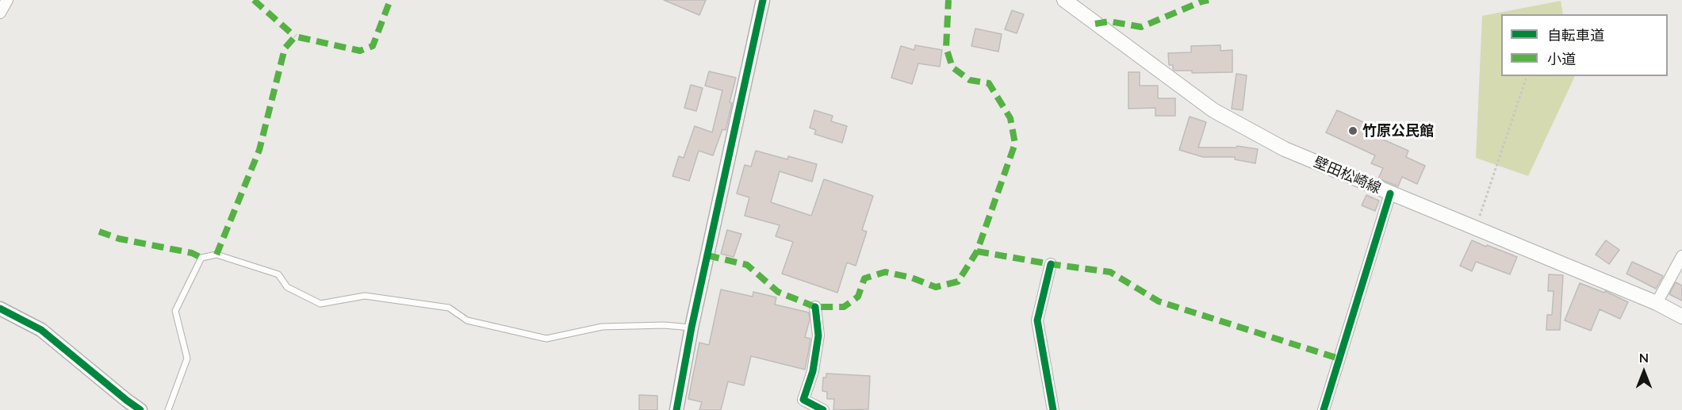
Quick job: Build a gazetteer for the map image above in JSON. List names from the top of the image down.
{
  "streets": {
    "main road": ["壁田松崎線"]
  },
  "places": ["竹原公民館"],
  "legend": ["自転車道", "小道"],
  "north": "top"
}
